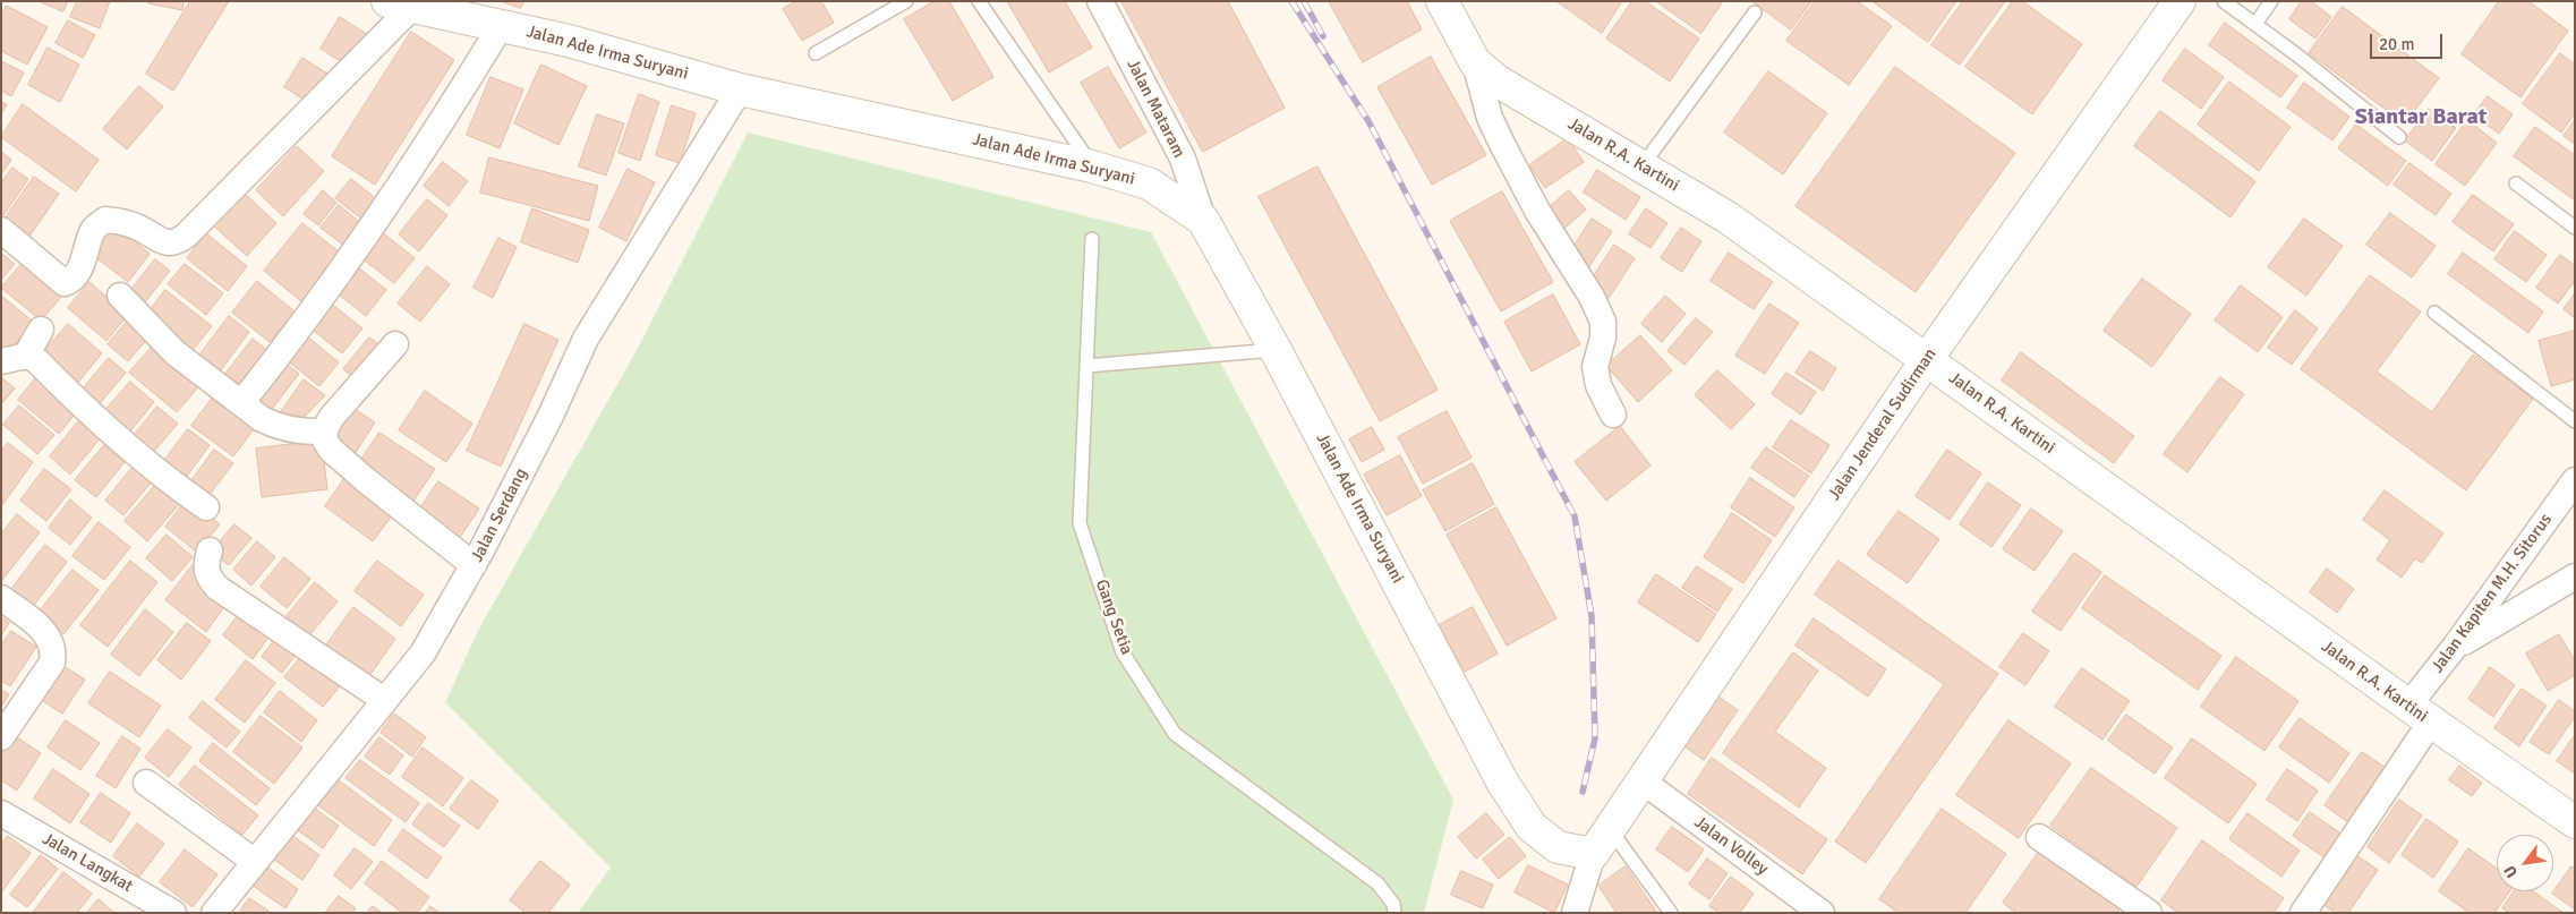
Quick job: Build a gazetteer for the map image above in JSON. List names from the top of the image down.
{
  "streets": {
    "main road": ["Jalan Ade Irma Suryani", "Jalan R.A. Kartini", "Jalan Jenderal Sudirman"],
    "street": [
      "Jalan Mataram",
      "Jalan Serdang",
      "Jalan Kapiten M.H. Sitorus",
      "Jalan Volley",
      "Jalan Langkat"
    ],
    "lane": ["Gang Setia"]
  },
  "crossings": [
    ["Jalan Ade Irma Suryani", "Jalan Mataram"],
    ["Jalan Ade Irma Suryani", "Jalan Jenderal Sudirman"],
    ["Jalan Ade Irma Suryani", "Jalan Serdang"],
    ["Jalan R.A. Kartini", "Jalan Jenderal Sudirman"],
    ["Jalan R.A. Kartini", "Jalan Kapiten M.H. Sitorus"],
    ["Jalan Jenderal Sudirman", "Jalan Volley"]
  ],
  "districts": ["Siantar Barat"],
  "scale_bar": "20 m",
  "north": "bottom left"
}
